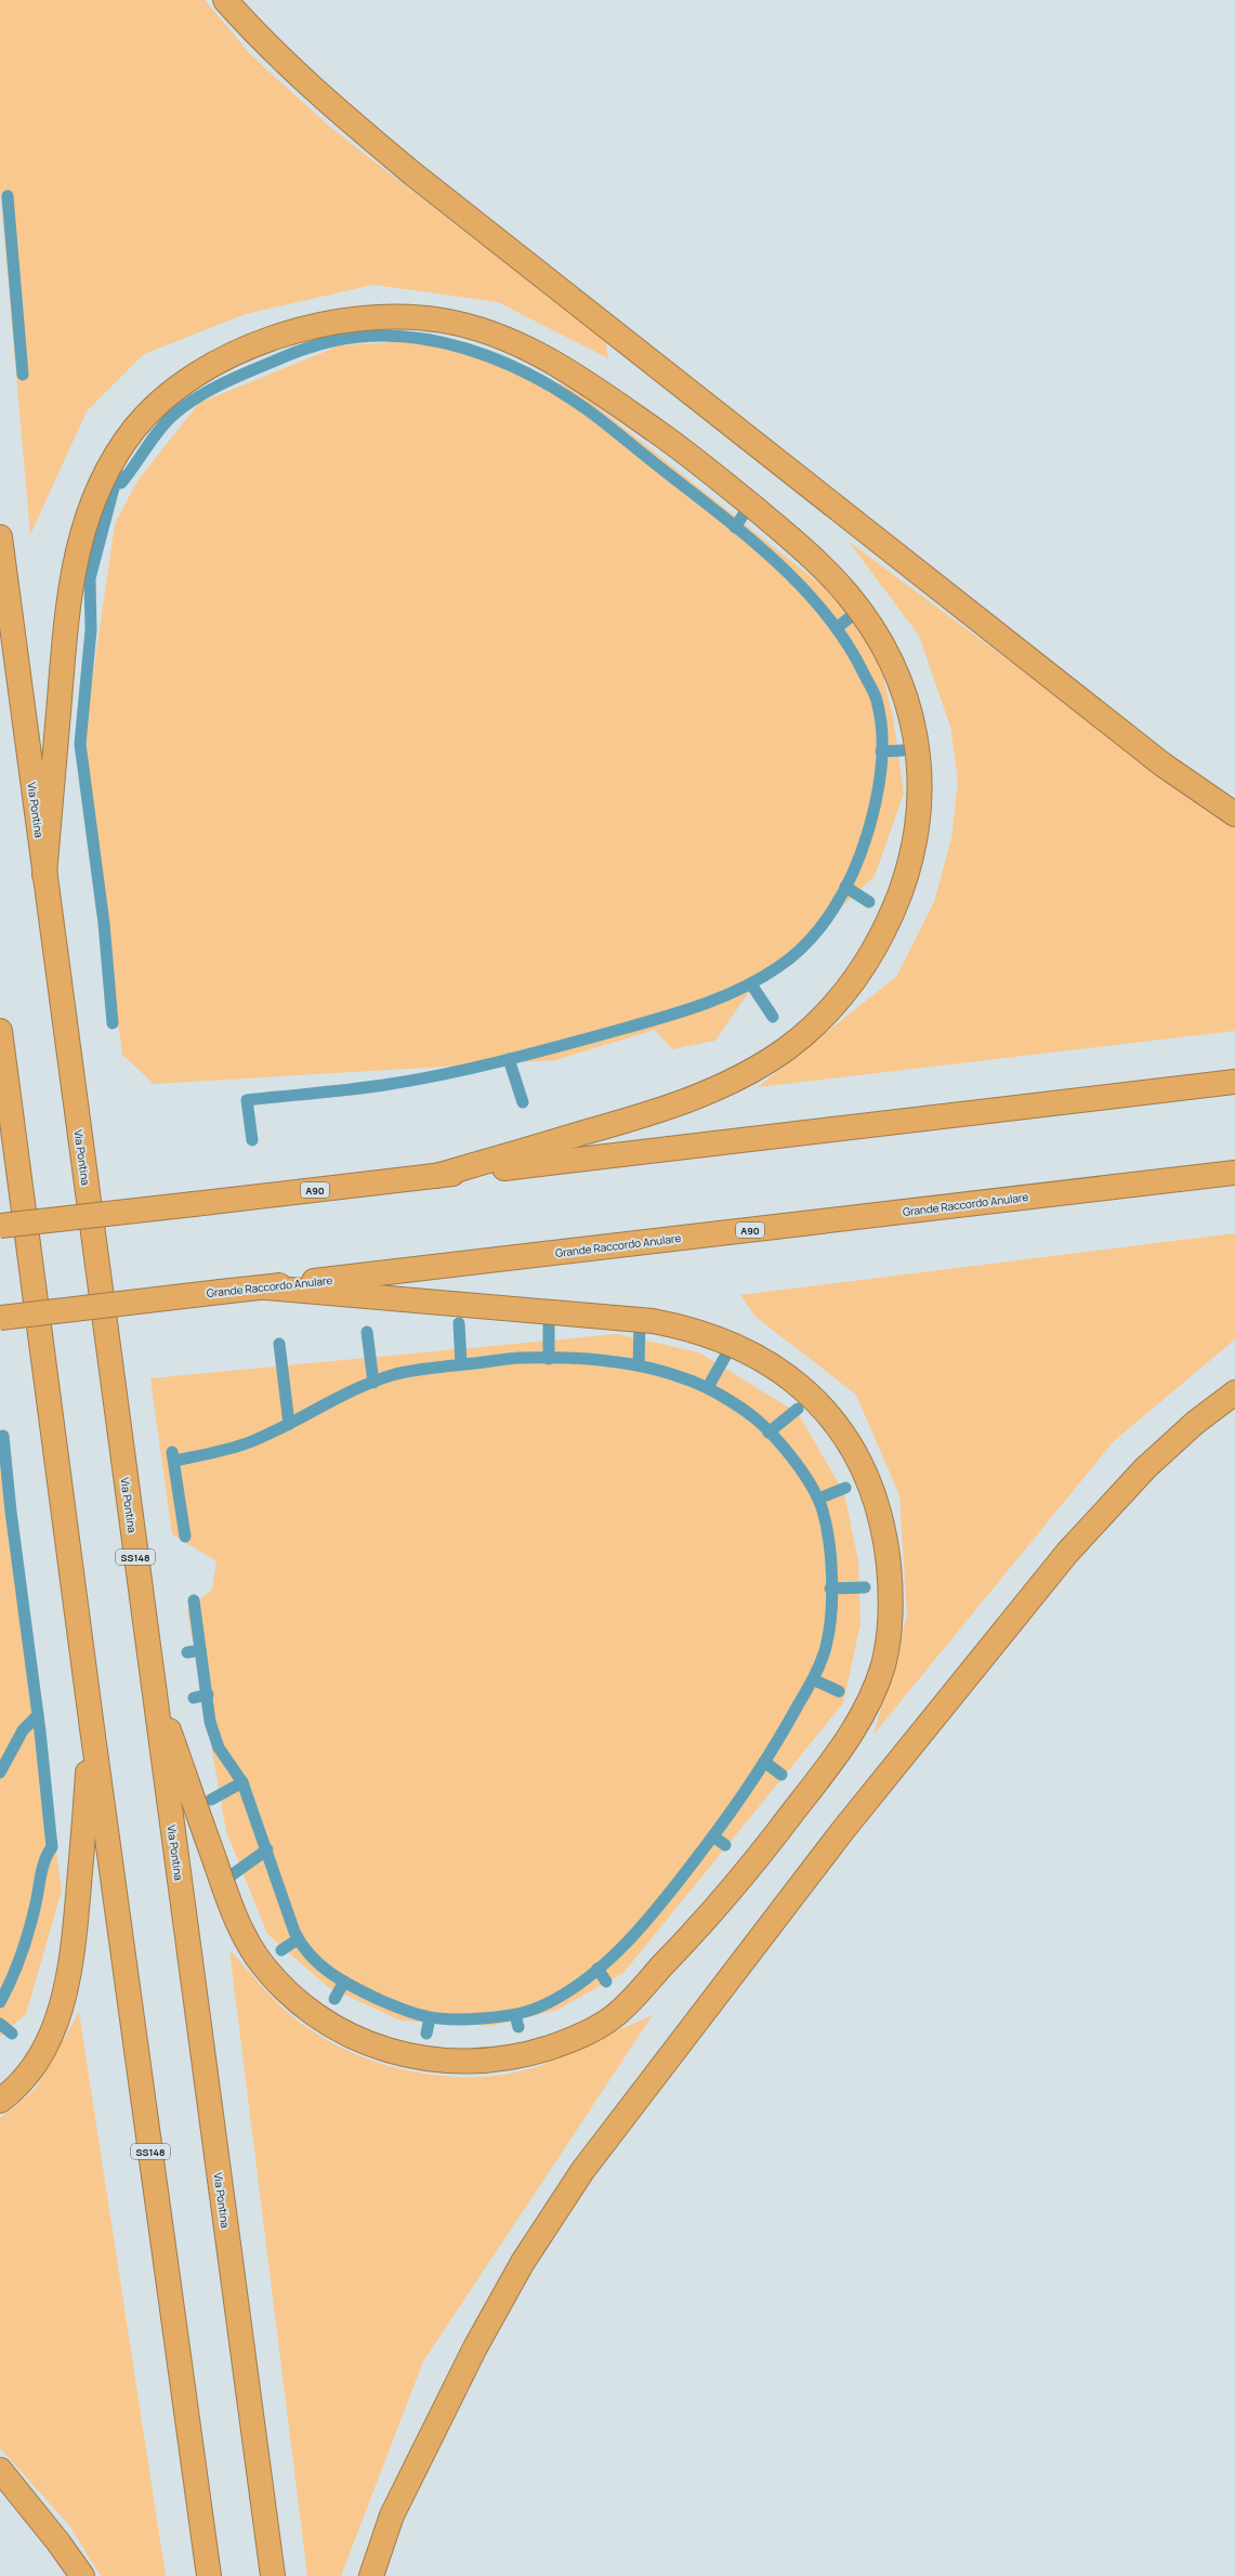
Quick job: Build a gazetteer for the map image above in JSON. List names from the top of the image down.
{
  "streets": {
    "highway": [
      "Via Pontina",
      "A90",
      "Grande Raccordo Anulare",
      "SS148"
    ]
  }
}
